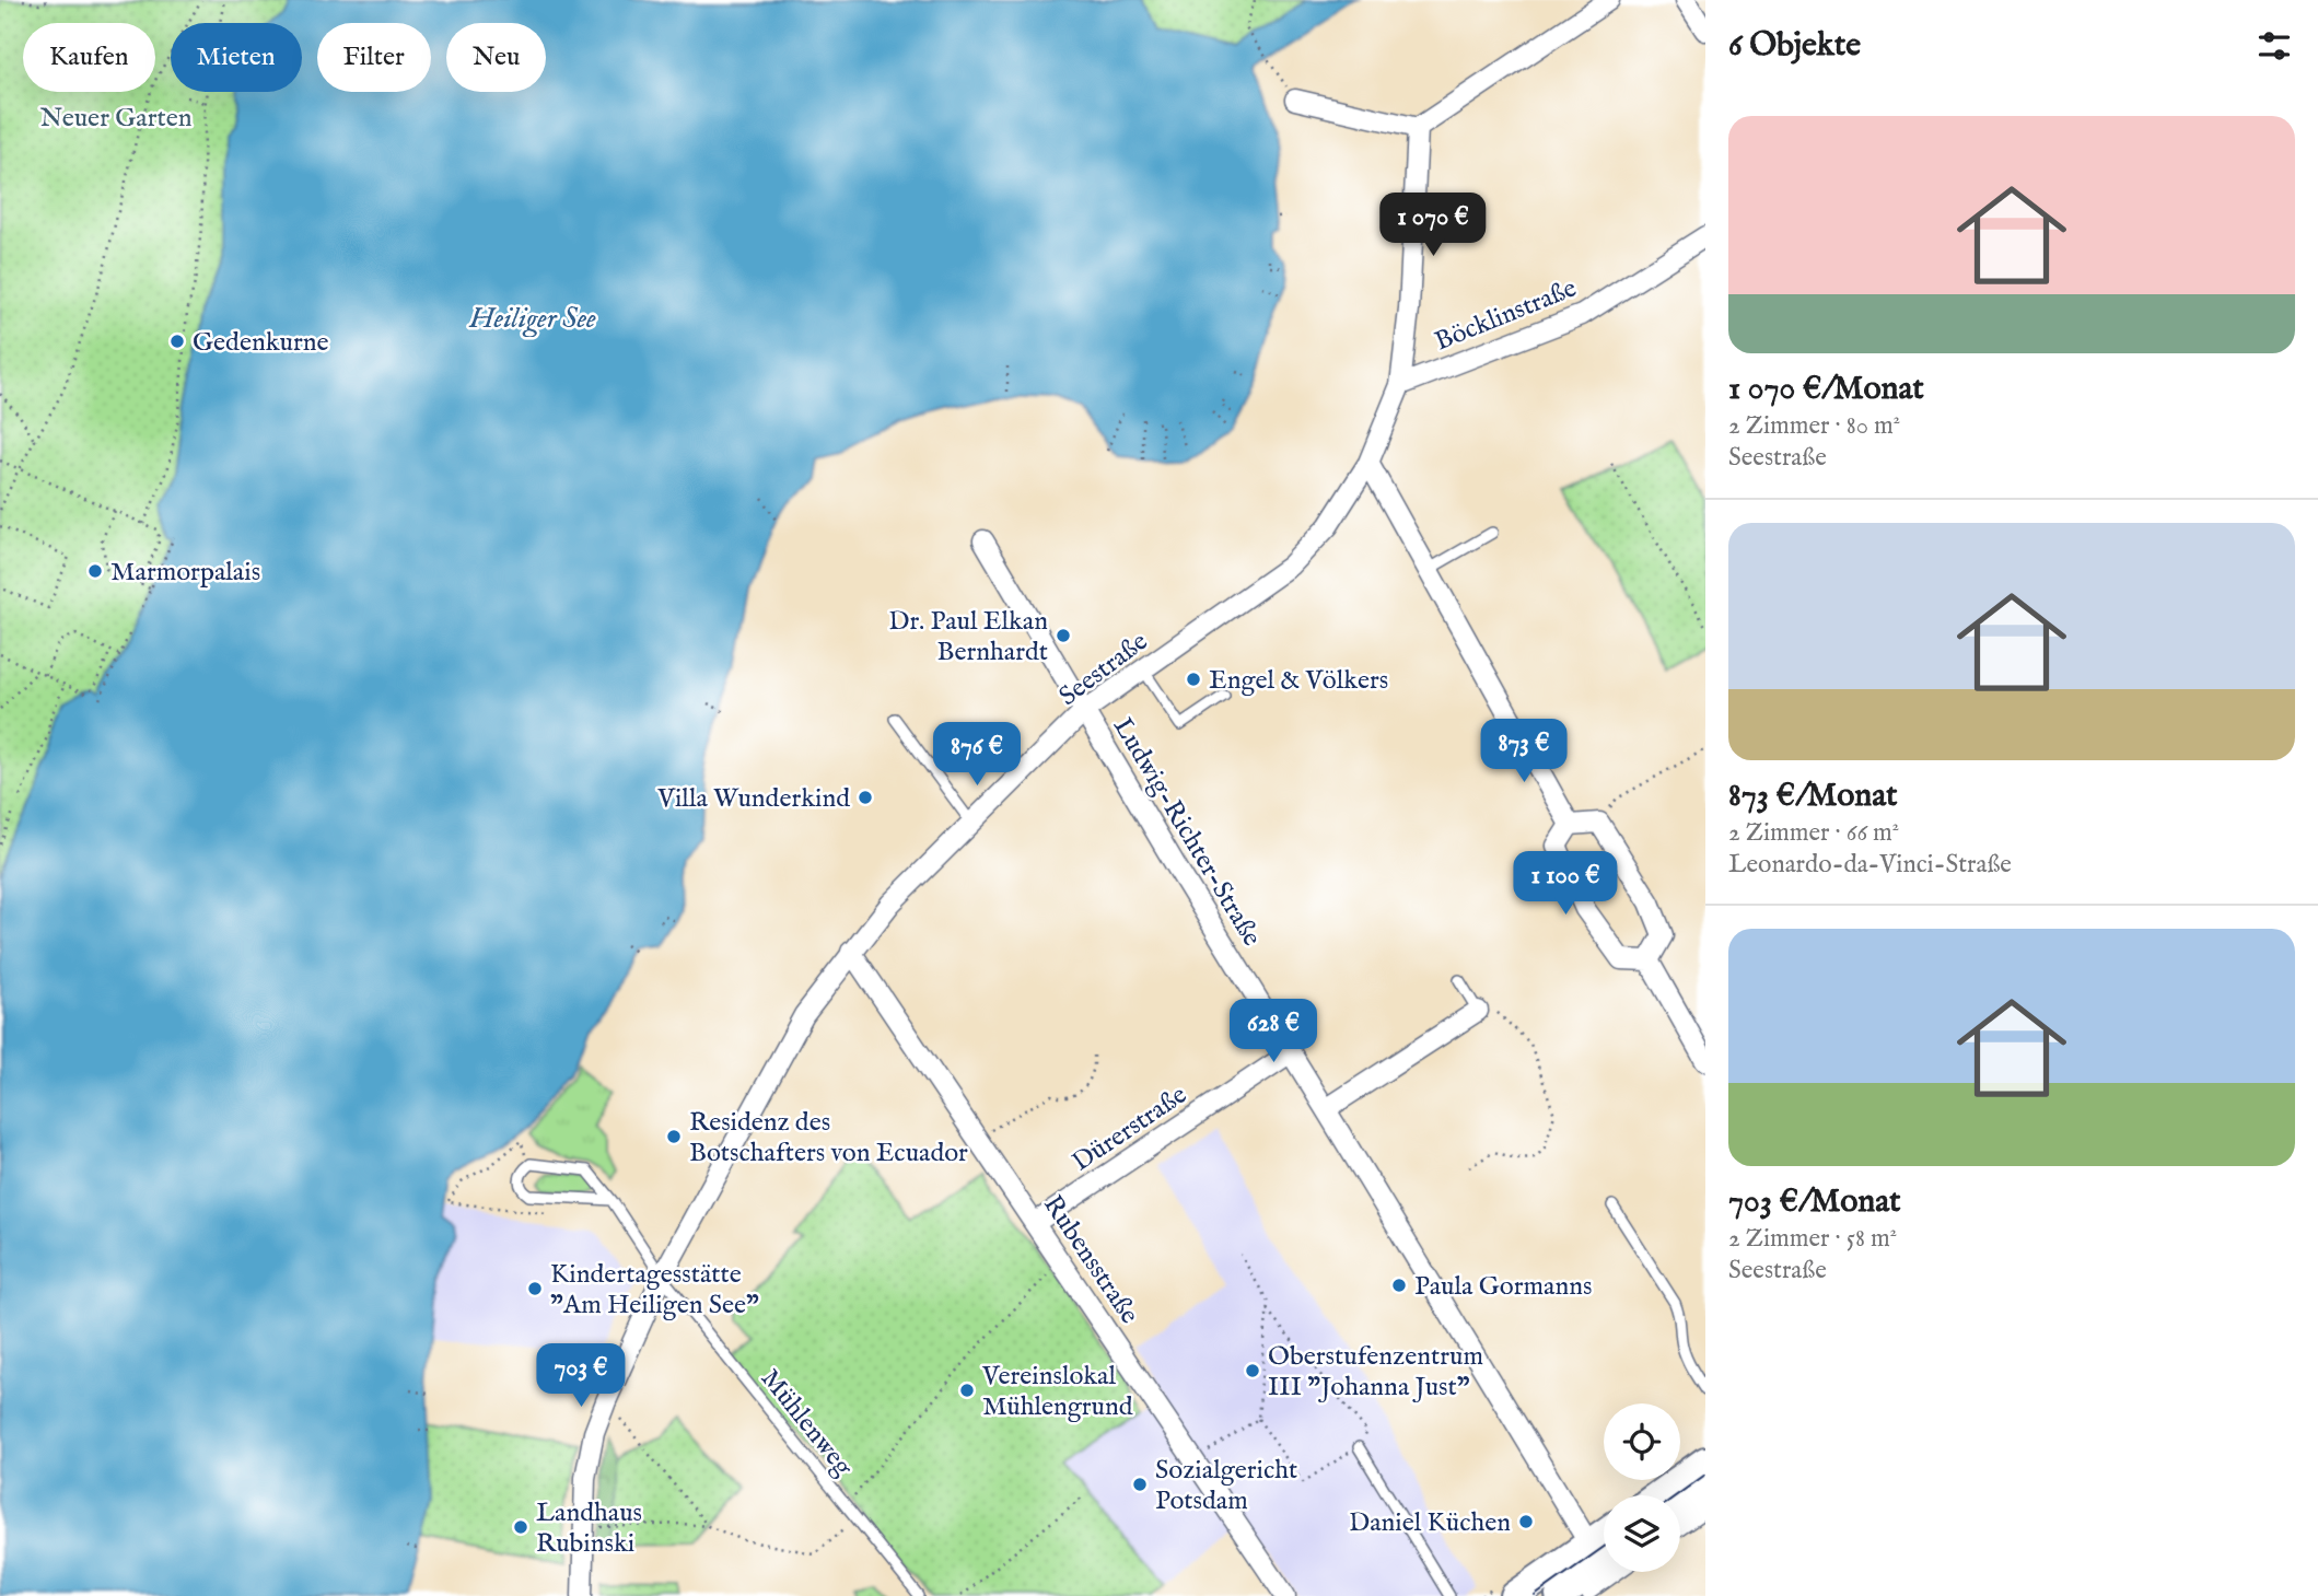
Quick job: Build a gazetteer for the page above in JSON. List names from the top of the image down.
{
  "streets": {
    "street": [
      "Böcklinstraße",
      "Seestraße",
      "Ludwig-Richter-Straße",
      "Dürerstraße",
      "Rubensstraße"
    ],
    "lane": ["Mühlenweg"]
  },
  "crossings": [
    ["Böcklinstraße", "Seestraße"],
    ["Seestraße", "Ludwig-Richter-Straße"],
    ["Seestraße", "Rubensstraße"],
    ["Seestraße", "Mühlenweg"],
    ["Ludwig-Richter-Straße", "Dürerstraße"],
    ["Dürerstraße", "Rubensstraße"]
  ],
  "water": ["Heiliger See"],
  "parks": ["Neuer Garten"],
  "places": [
    "Gedenkurne",
    "Marmorpalais",
    "Dr. Paul Elkan Bernhardt",
    "Engel & Völkers",
    "Villa Wunderkind",
    "Residenz des Botschafters von Ecuador",
    "Paula Gormanns",
    "Kindertagesstätte \"Am Heiligen See\"",
    "Oberstufenzentrum III \"Johanna Just\"",
    "Vereinslokal Mühlengrund",
    "Sozialgericht Potsdam",
    "Daniel Küchen",
    "Landhaus Rubinski"
  ],
  "page": {
    "heading": "6 Objekte",
    "chip": [
      "Kaufen",
      "Mieten",
      "Filter",
      "Neu"
    ],
    "list": [
      {
        "name": "1 070 €/Monat",
        "note": "2 Zimmer · 80 m² · Seestraße"
      },
      {
        "name": "873 €/Monat",
        "note": "2 Zimmer · 66 m² · Leonardo-da-Vinci-Straße"
      },
      {
        "name": "703 €/Monat",
        "note": "2 Zimmer · 58 m² · Seestraße"
      }
    ],
    "price": [
      "1 070 €",
      "873 €",
      "876 €",
      "1 100 €",
      "628 €",
      "703 €"
    ]
  }
}
